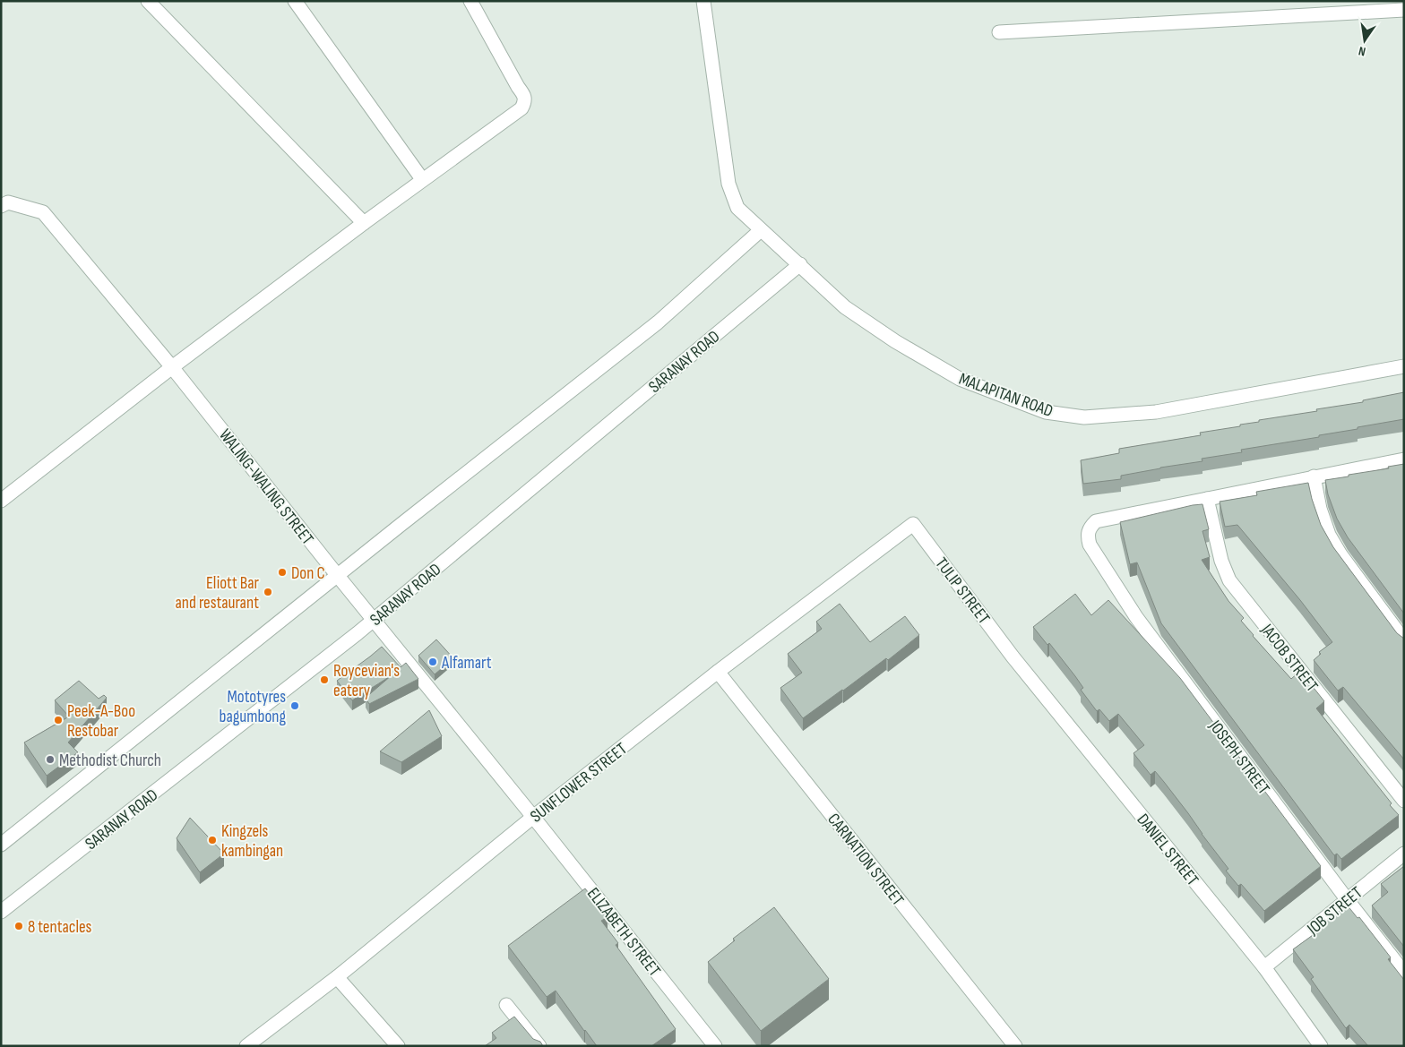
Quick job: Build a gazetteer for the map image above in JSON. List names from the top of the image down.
{
  "streets": {
    "street": [
      "SARANAY ROAD",
      "MALAPITAN ROAD",
      "WALING-WALING STREET",
      "TULIP STREET",
      "JACOB STREET",
      "JOSEPH STREET",
      "SUNFLOWER STREET",
      "DANIEL STREET",
      "CARNATION STREET",
      "JOB STREET",
      "ELIZABETH STREET"
    ]
  },
  "crossings": [
    ["SARANAY ROAD", "MALAPITAN ROAD"],
    ["SARANAY ROAD", "WALING-WALING STREET"],
    ["WALING-WALING STREET", "SUNFLOWER STREET"],
    ["WALING-WALING STREET", "ELIZABETH STREET"],
    ["TULIP STREET", "SUNFLOWER STREET"],
    ["TULIP STREET", "DANIEL STREET"],
    ["JACOB STREET", "JOSEPH STREET"],
    ["JOSEPH STREET", "JOB STREET"],
    ["SUNFLOWER STREET", "CARNATION STREET"],
    ["SUNFLOWER STREET", "ELIZABETH STREET"],
    ["DANIEL STREET", "JOB STREET"]
  ],
  "places": [
    "Don C",
    "Eliott Bar and restaurant",
    "Alfamart",
    "Roycevian's eatery",
    "Mototyres bagumbong",
    "Peek-A-Boo Restobar",
    "Methodist Church",
    "Kingzels kambingan",
    "8 tentacles"
  ],
  "north": "bottom"
}
